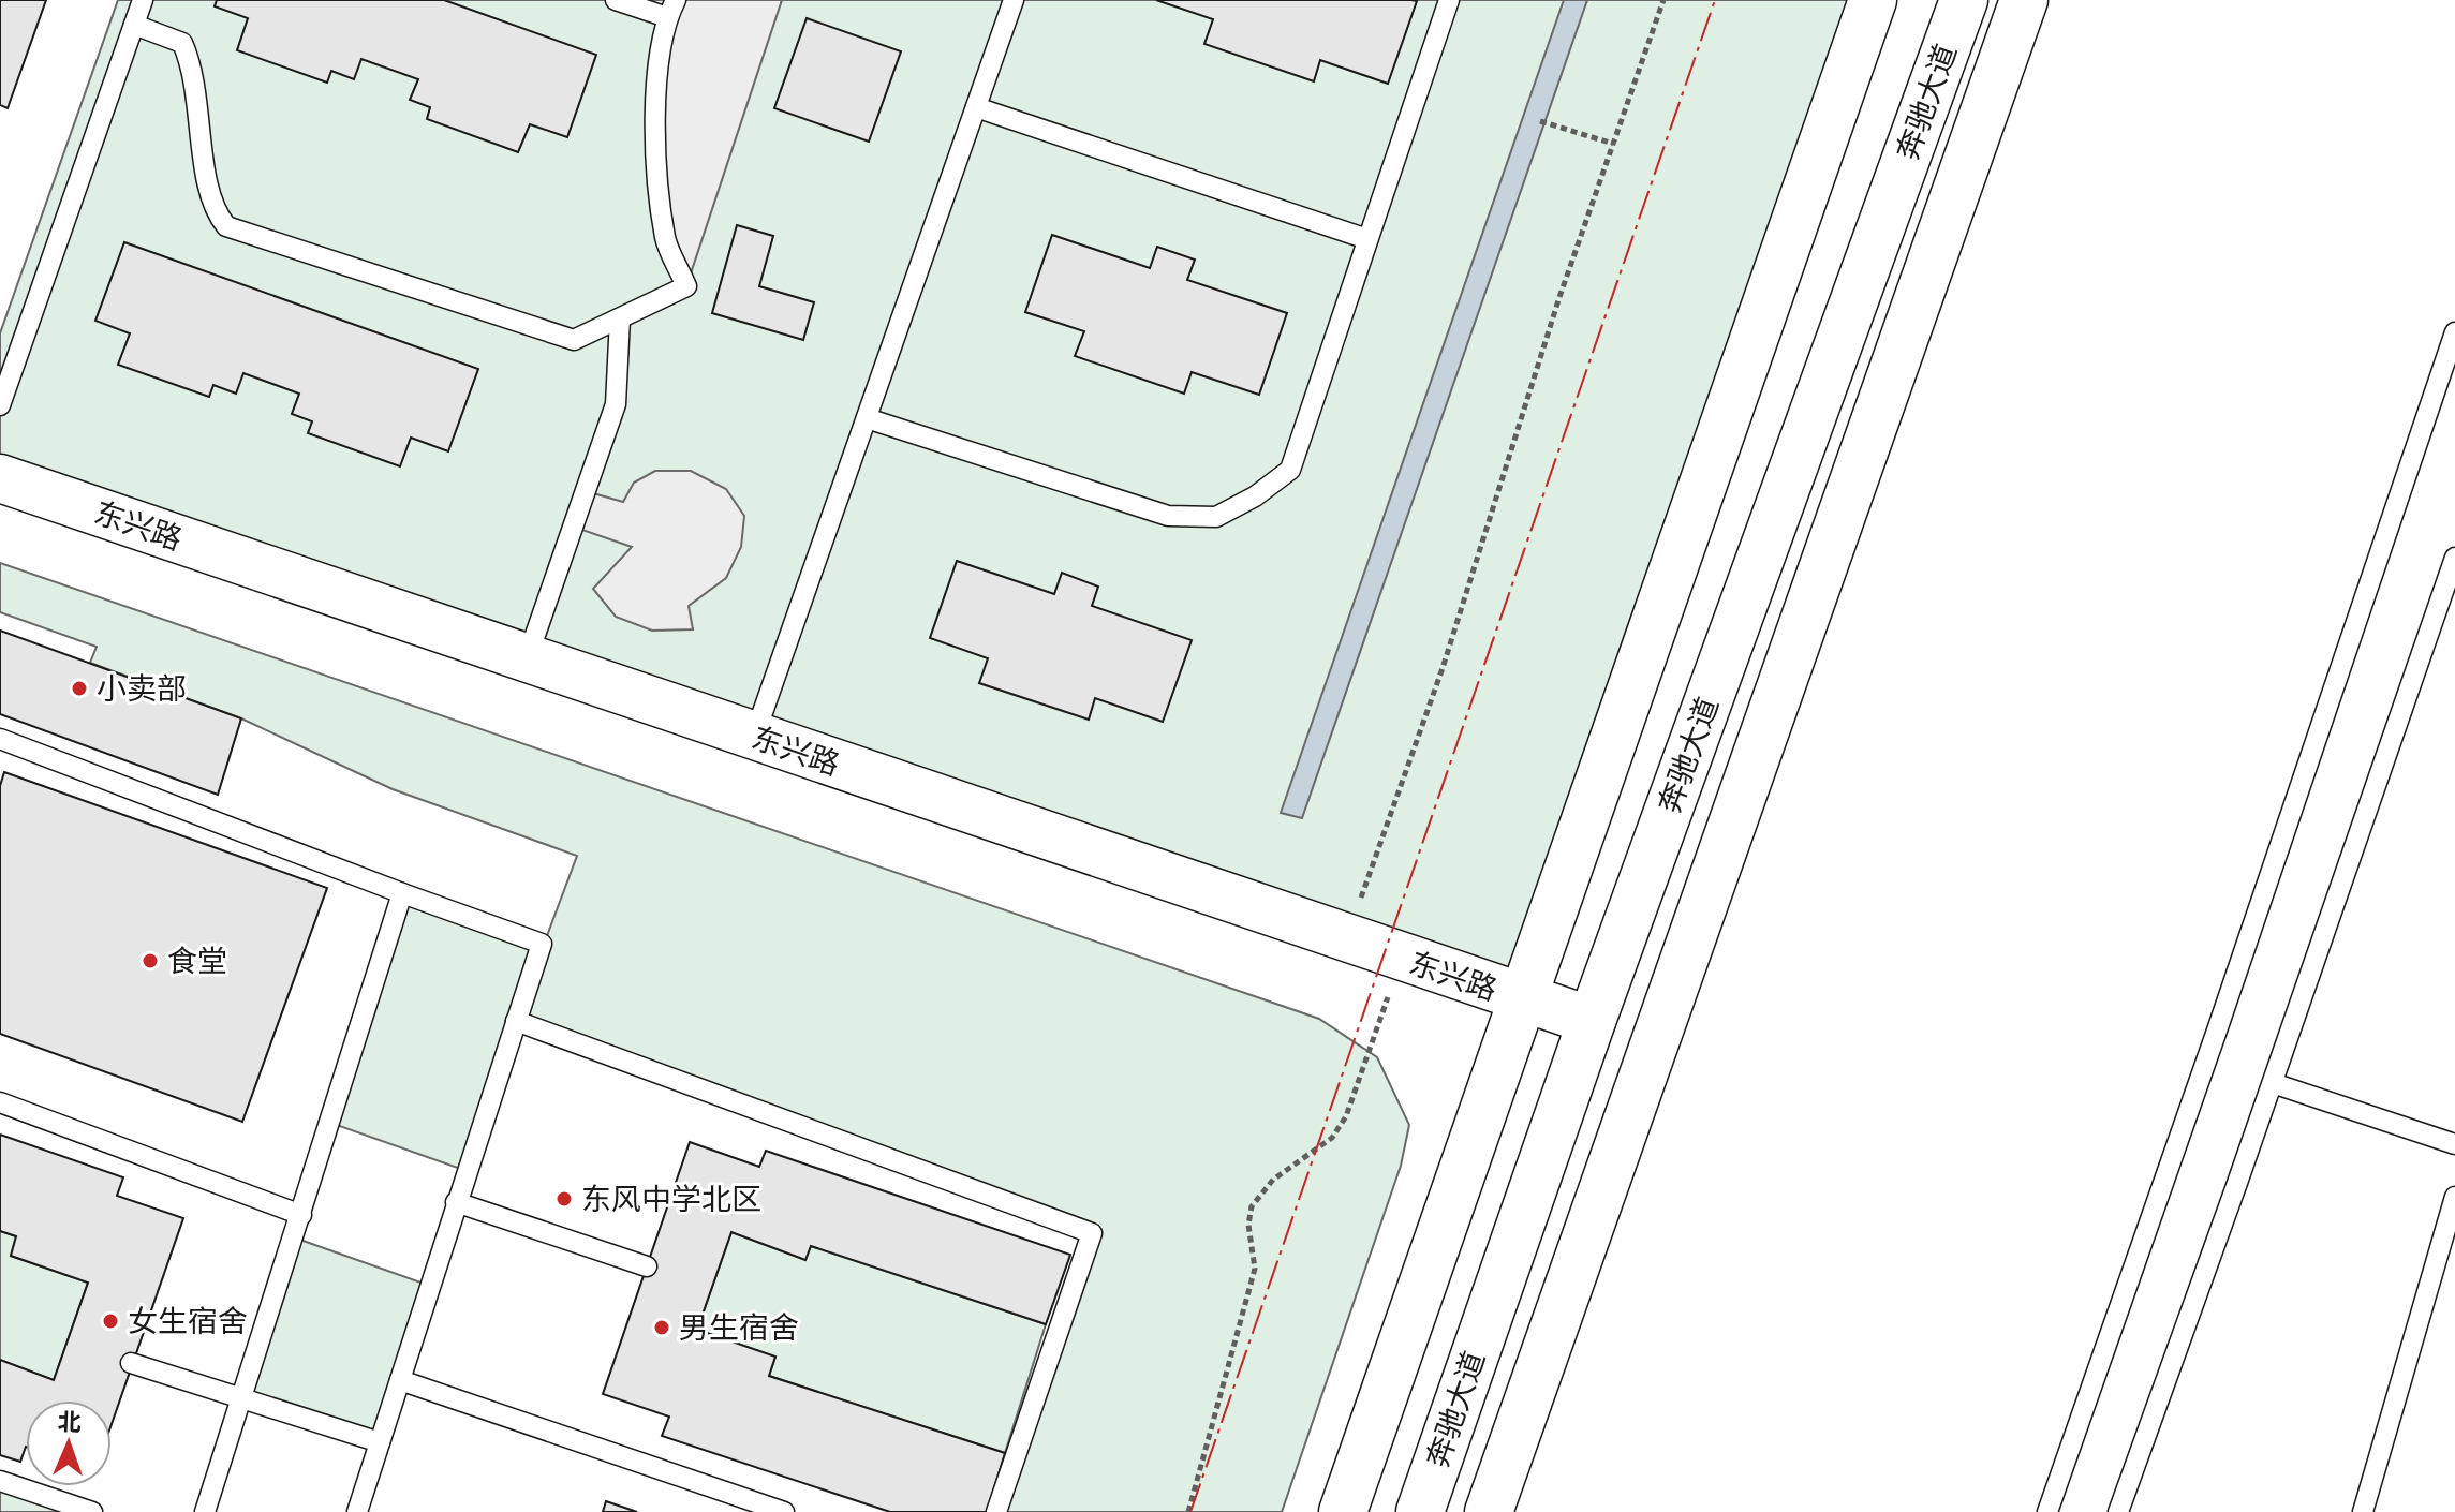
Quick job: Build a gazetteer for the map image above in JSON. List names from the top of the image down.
{
  "streets": {
    "street": ["奔驰大道", "东兴路"]
  },
  "crossings": [
    ["奔驰大道", "东兴路"]
  ],
  "places": [
    "小卖部",
    "食堂",
    "东风中学北区",
    "女生宿舍",
    "男生宿舍"
  ],
  "north": "top"
}
